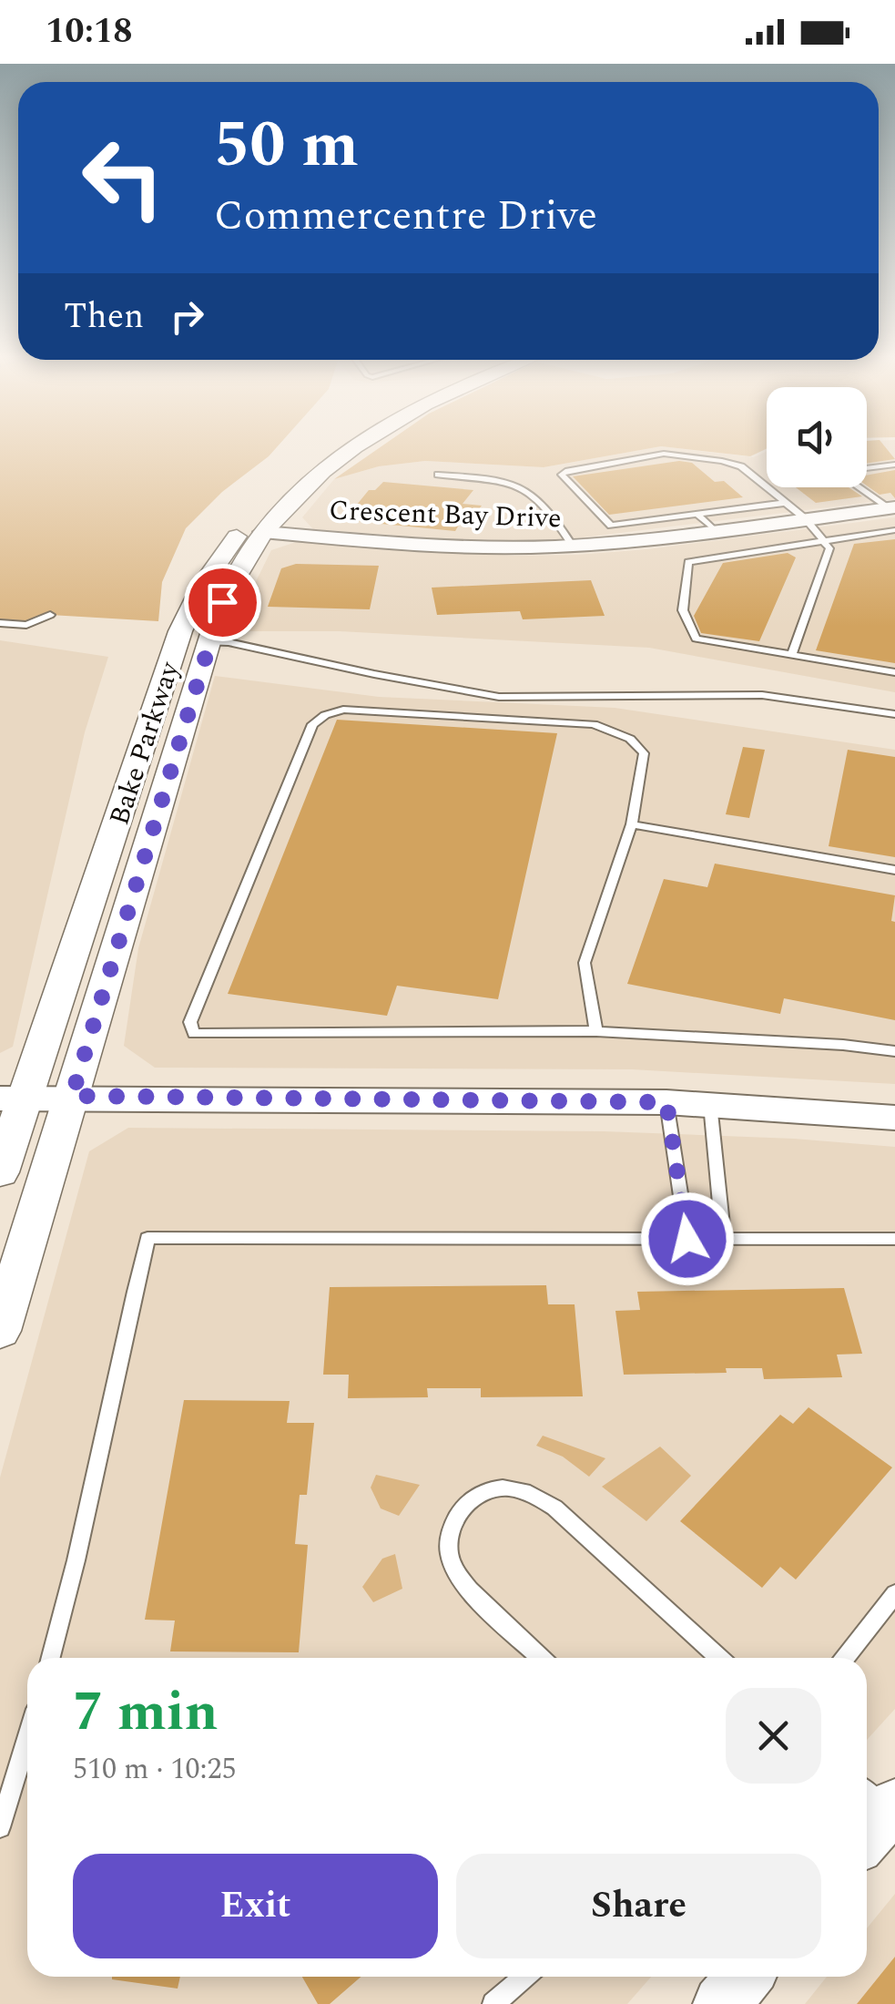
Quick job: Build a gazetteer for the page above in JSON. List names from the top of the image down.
{
  "streets": {
    "main road": ["Bake Parkway"],
    "street": ["Crescent Bay Drive"]
  },
  "crossings": [
    ["Crescent Bay Drive", "Bake Parkway"]
  ],
  "page": {
    "status": "10:18",
    "turn": ["50 m", "Commercentre Drive"],
    "then": "Then",
    "heading": ["7 min", "510 m · 10:25"],
    "buttons": ["Exit", "Share"]
  }
}
